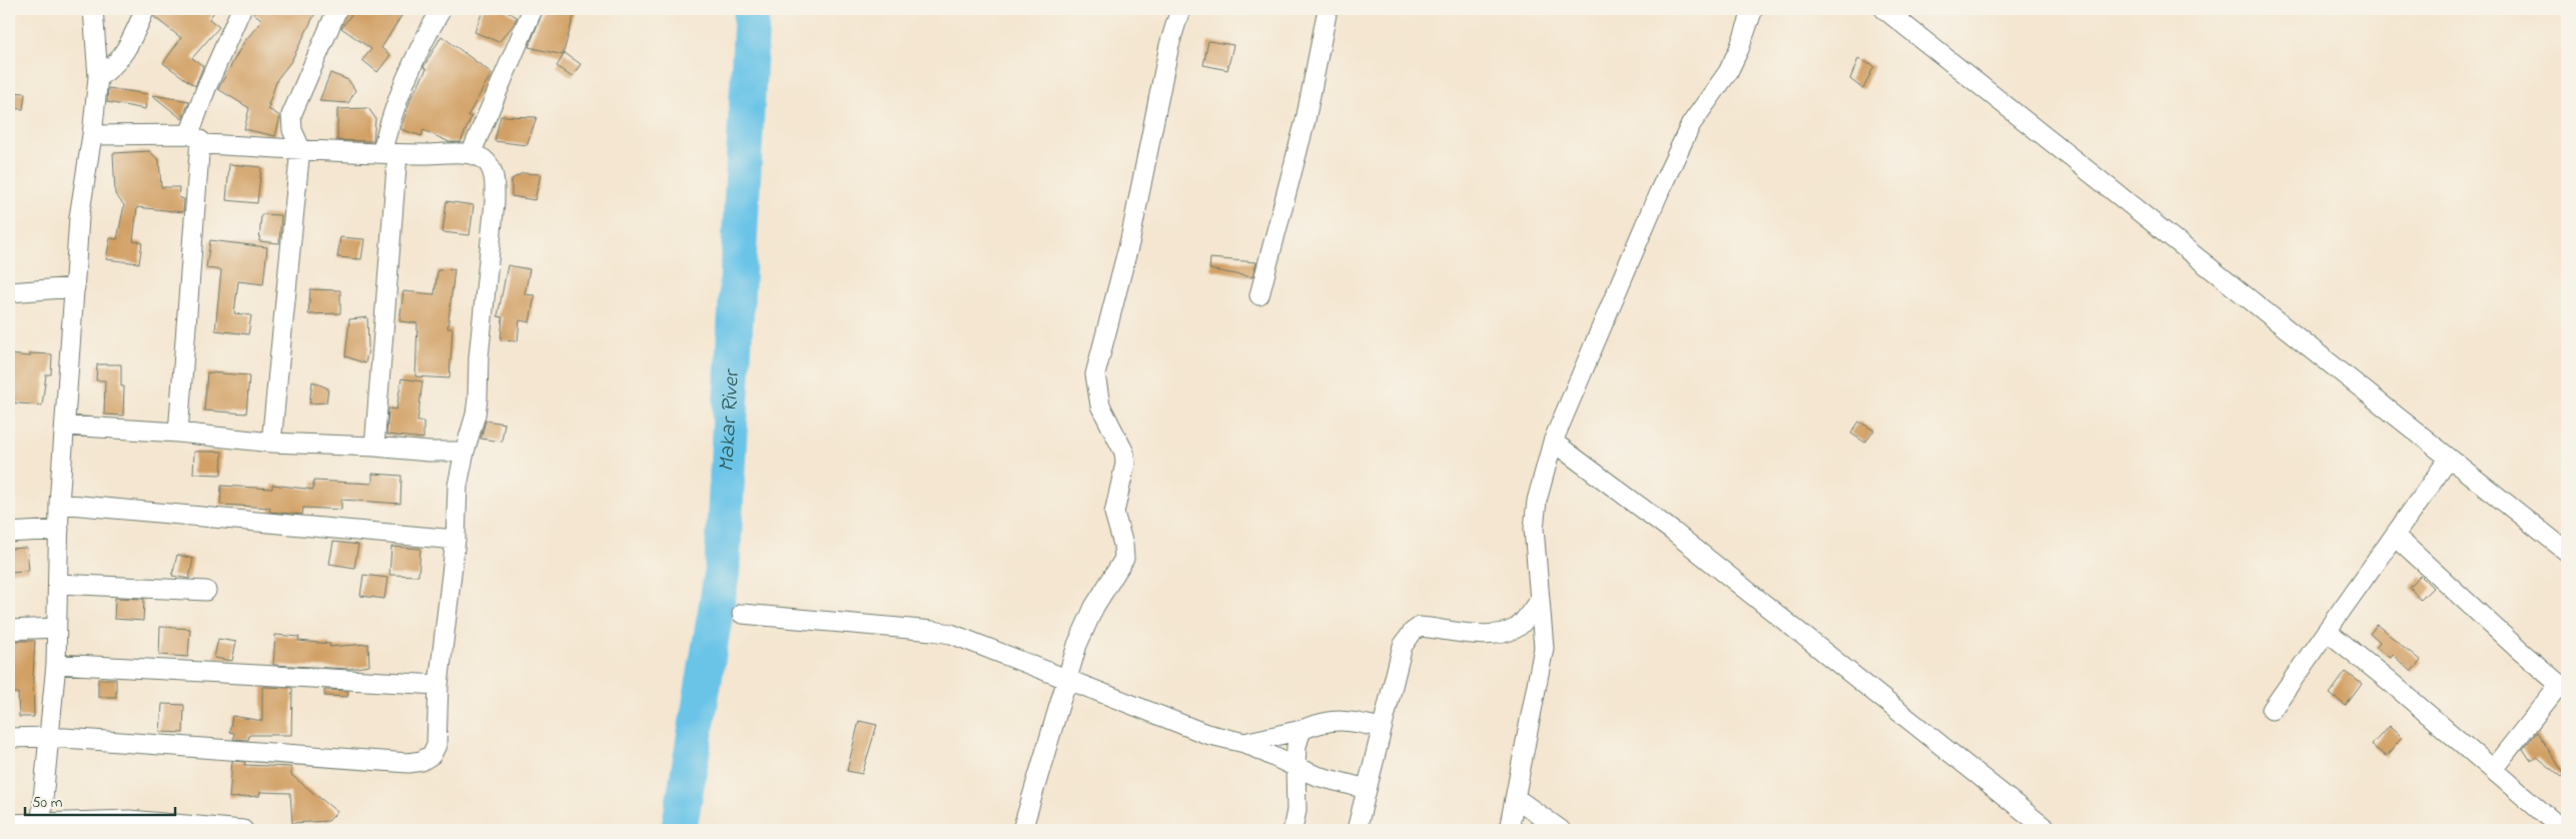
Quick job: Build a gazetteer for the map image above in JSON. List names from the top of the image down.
{
  "water": ["Makar River"],
  "scale_bar": "50 m"
}
